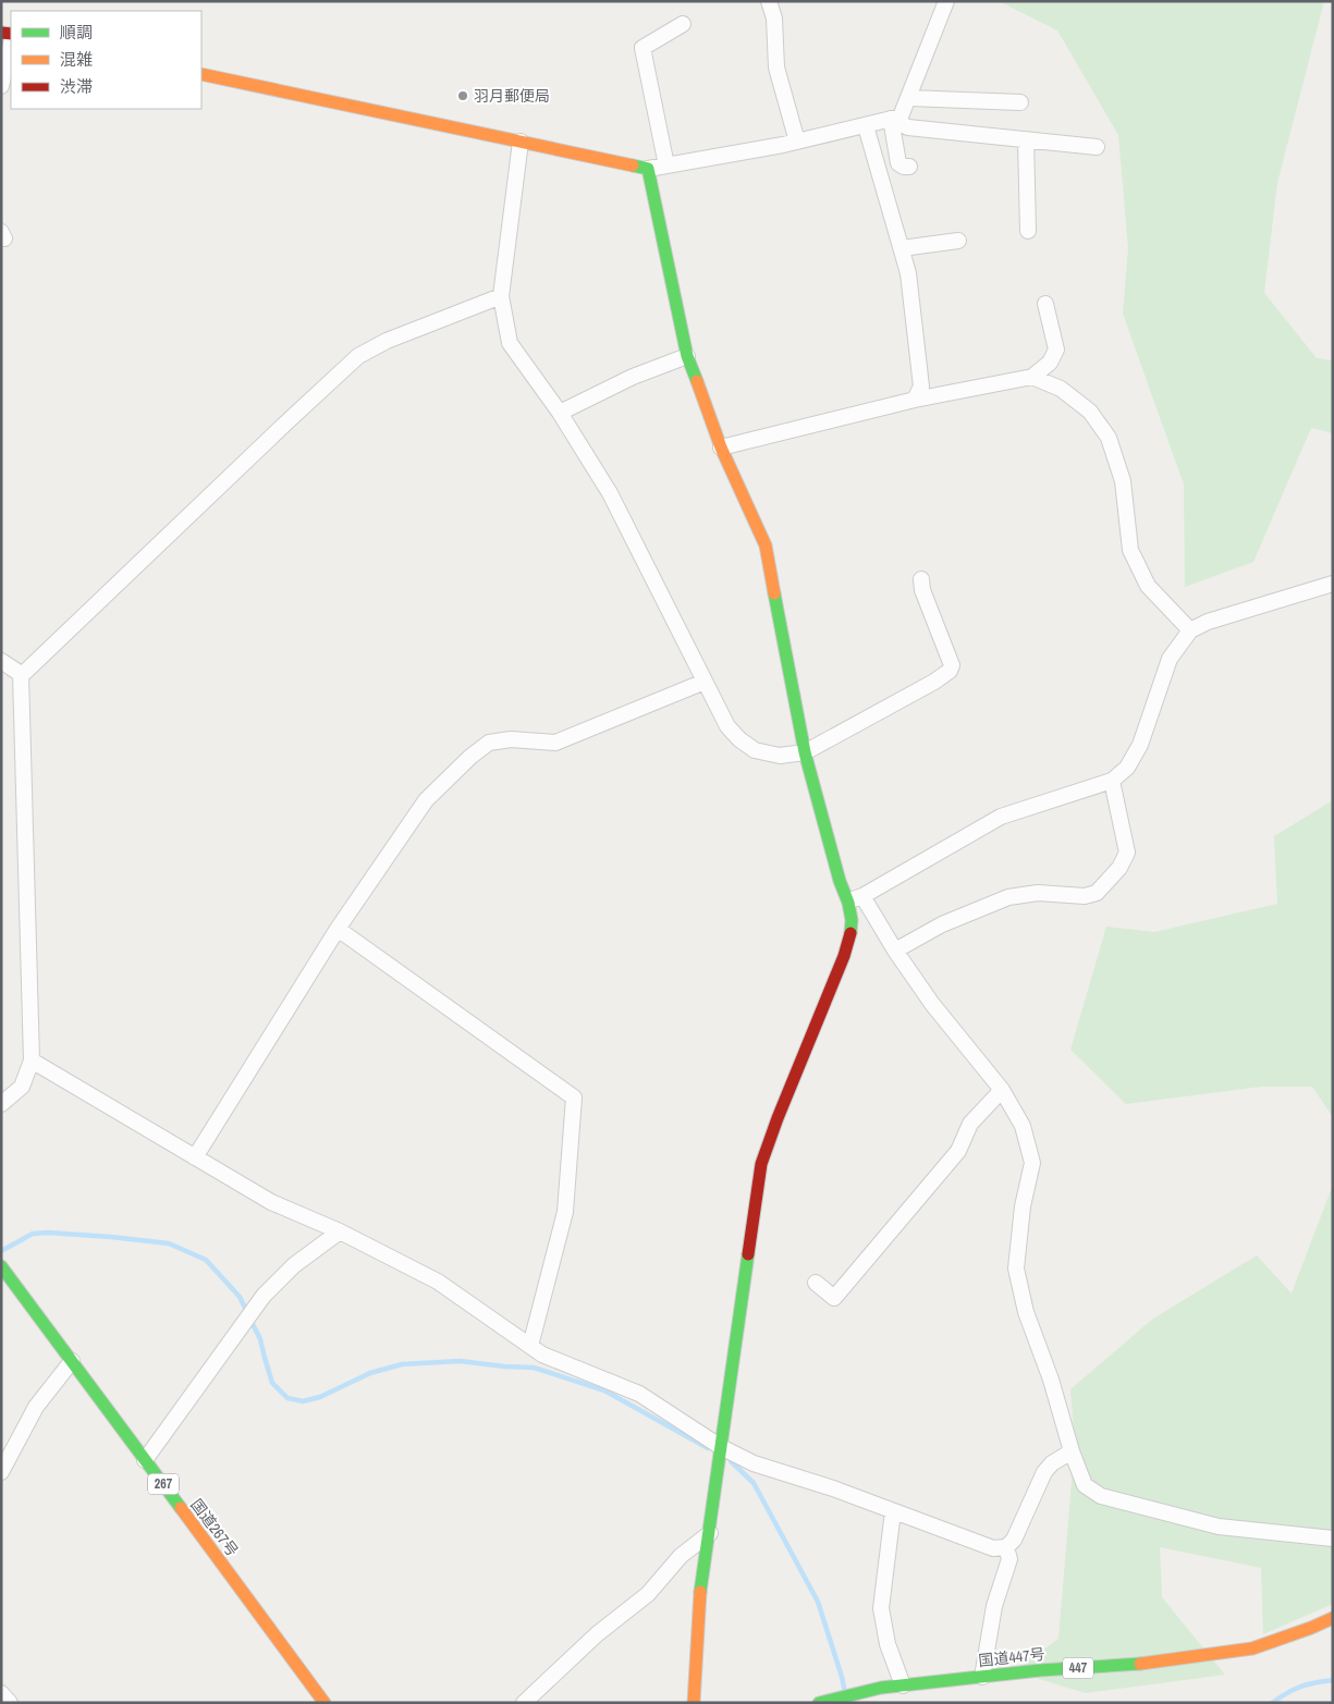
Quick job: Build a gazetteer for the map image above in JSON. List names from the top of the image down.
{
  "streets": {
    "main road": [
      "267",
      "国道267号",
      "国道447号",
      "447"
    ]
  },
  "places": ["羽月郵便局"],
  "legend": ["順調", "混雑", "渋滞"]
}
